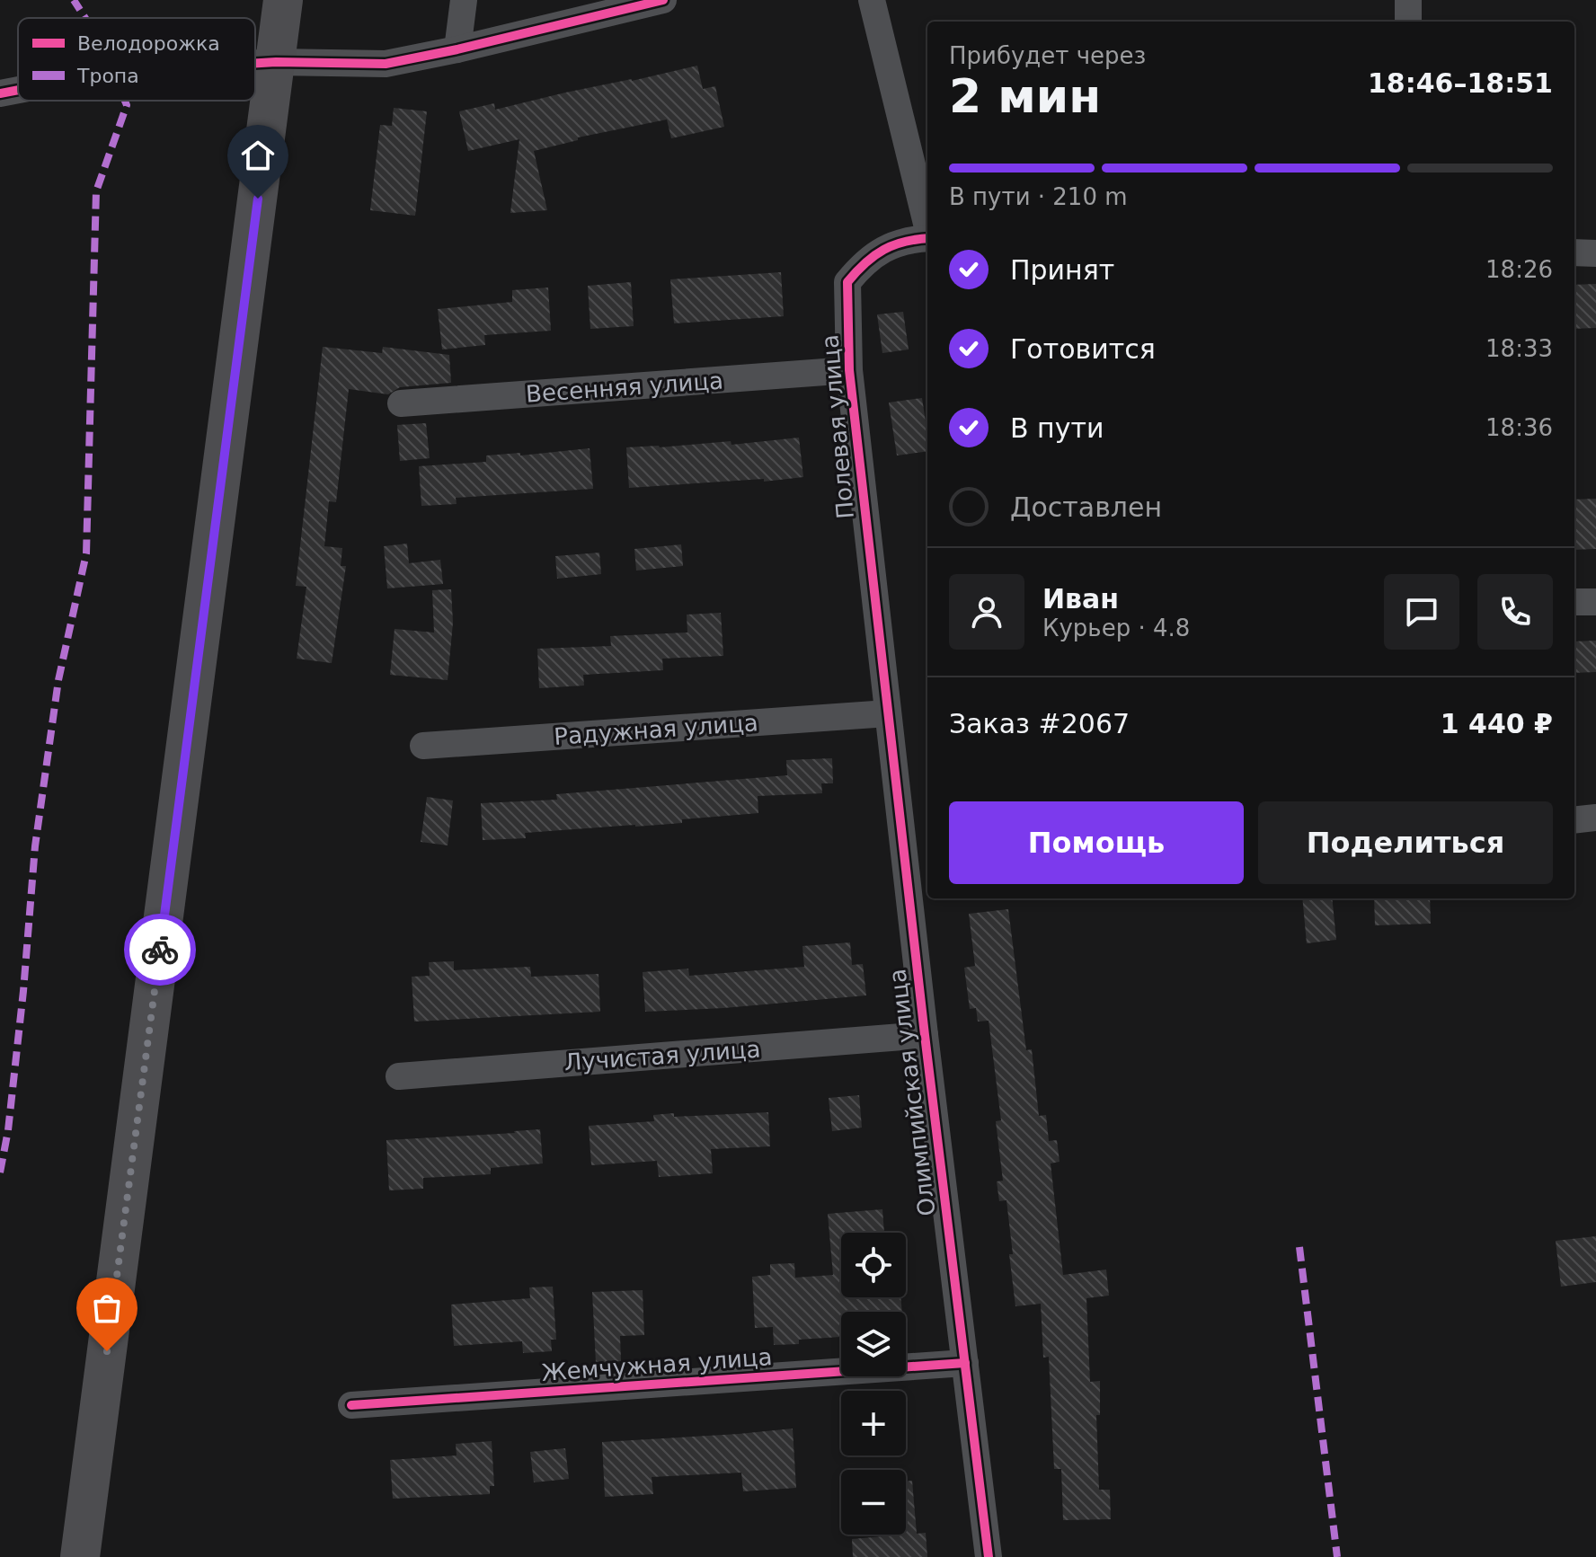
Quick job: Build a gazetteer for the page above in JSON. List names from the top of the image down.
{
  "streets": {
    "street": [
      "Весенняя улица",
      "Полевая улица",
      "Радужная улица",
      "Лучистая улица",
      "Олимпийская улица",
      "Жемчужная улица"
    ]
  },
  "crossings": [
    ["Весенняя улица", "Полевая улица"],
    ["Полевая улица", "Олимпийская улица"],
    ["Радужная улица", "Олимпийская улица"],
    ["Лучистая улица", "Олимпийская улица"],
    ["Олимпийская улица", "Жемчужная улица"]
  ],
  "legend": ["Велодорожка", "Тропа"],
  "page": {
    "heading": ["2 мин", "Прибудет через", "18:46–18:51"],
    "panel": [
      "Иван",
      "Курьер · 4.8",
      "Заказ #2067",
      "1 440 ₽"
    ],
    "bar": "В пути · 210 m",
    "list": [
      ["Принят", "18:26"],
      ["Готовится", "18:33"],
      ["В пути", "18:36"],
      "Доставлен"
    ],
    "buttons": ["Помощь", "Поделиться"],
    "map_buttons": ["+", "−"]
  }
}
